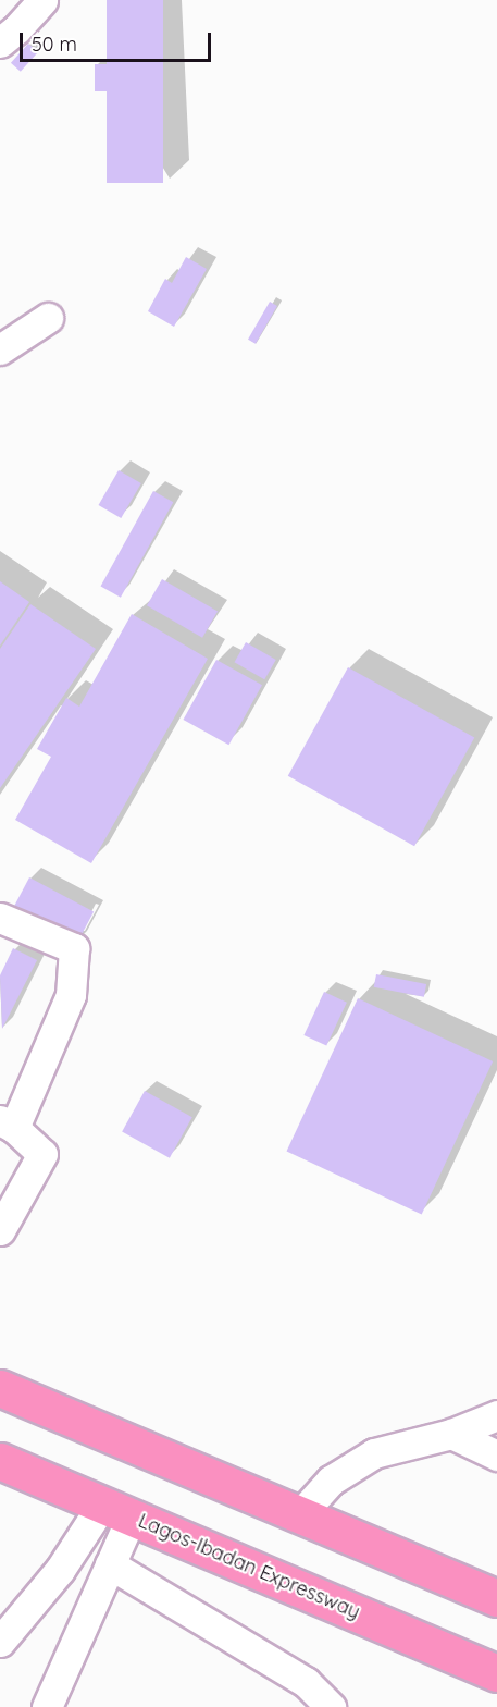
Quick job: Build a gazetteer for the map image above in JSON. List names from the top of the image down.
{
  "streets": {
    "highway": ["Lagos-Ibadan Expressway"]
  },
  "scale_bar": "50 m"
}
